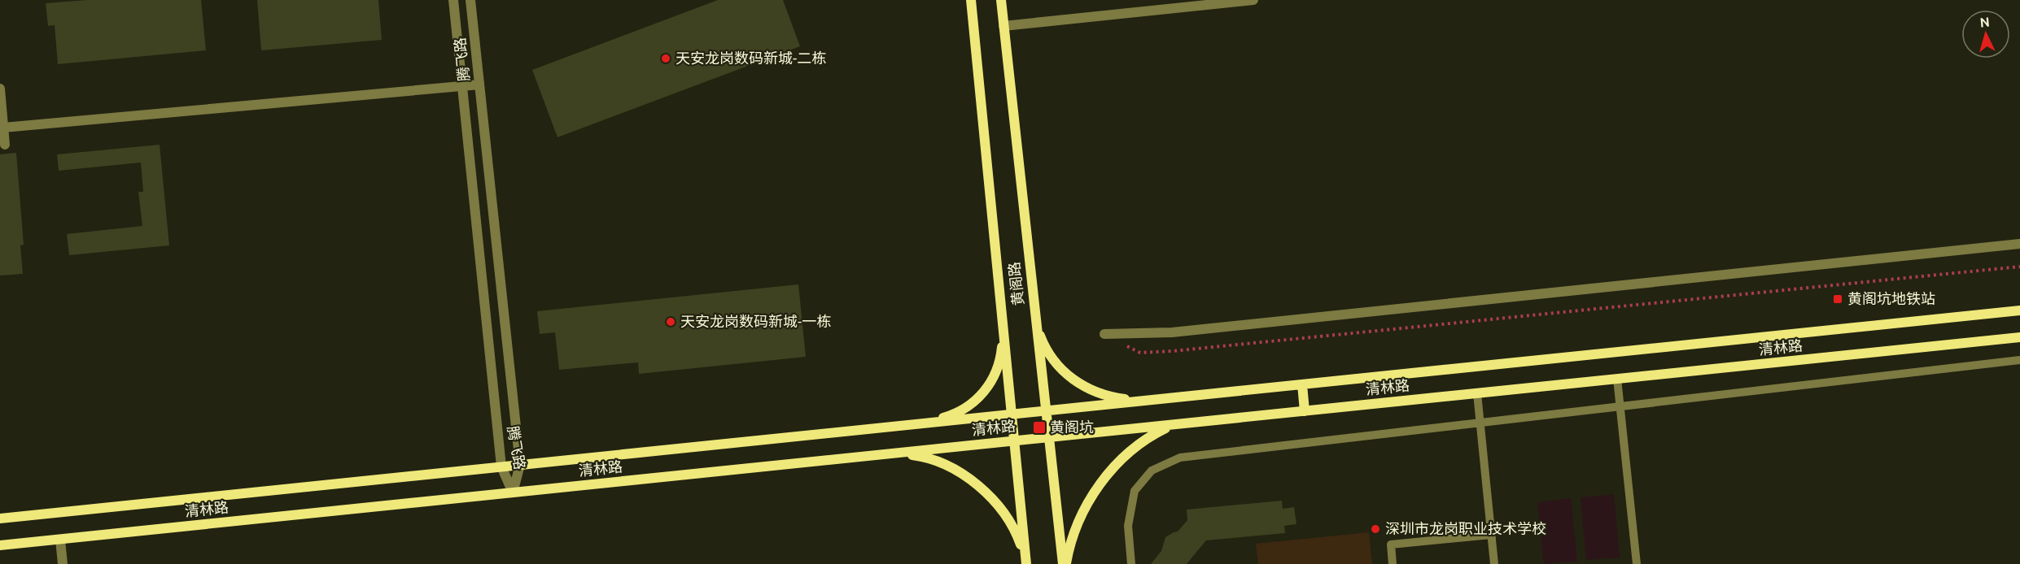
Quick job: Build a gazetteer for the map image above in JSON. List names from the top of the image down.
{
  "streets": {
    "main road": ["黄阁路", "清林路"],
    "street": ["腾飞路"]
  },
  "crossings": [
    ["腾飞路", "清林路"],
    ["黄阁路", "清林路"]
  ],
  "places": {
    "other": ["天安龙岗数码新城-二栋", "天安龙岗数码新城-一栋", "深圳市龙岗职业技术学校"],
    "transit": ["黄阁坑地铁站", "黄阁坑"]
  },
  "north": "top"
}
